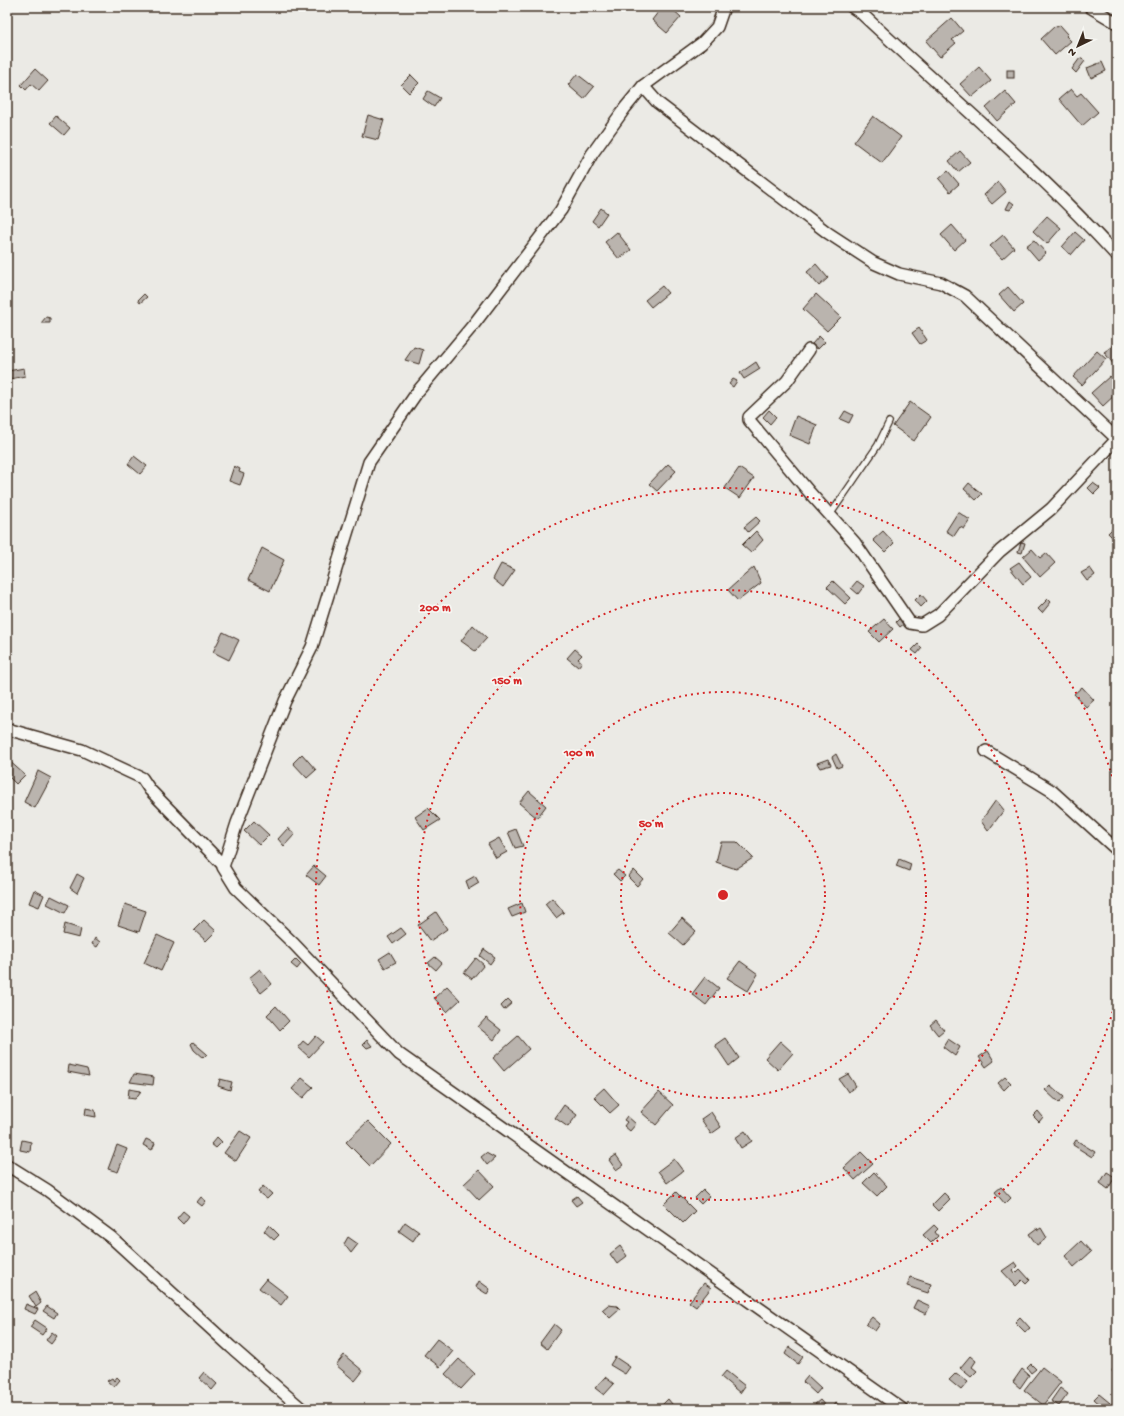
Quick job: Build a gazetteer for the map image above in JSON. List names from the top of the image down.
{
  "north": "bottom left",
  "rings": [
    "200 m",
    "150 m",
    "100 m",
    "50 m"
  ]
}
